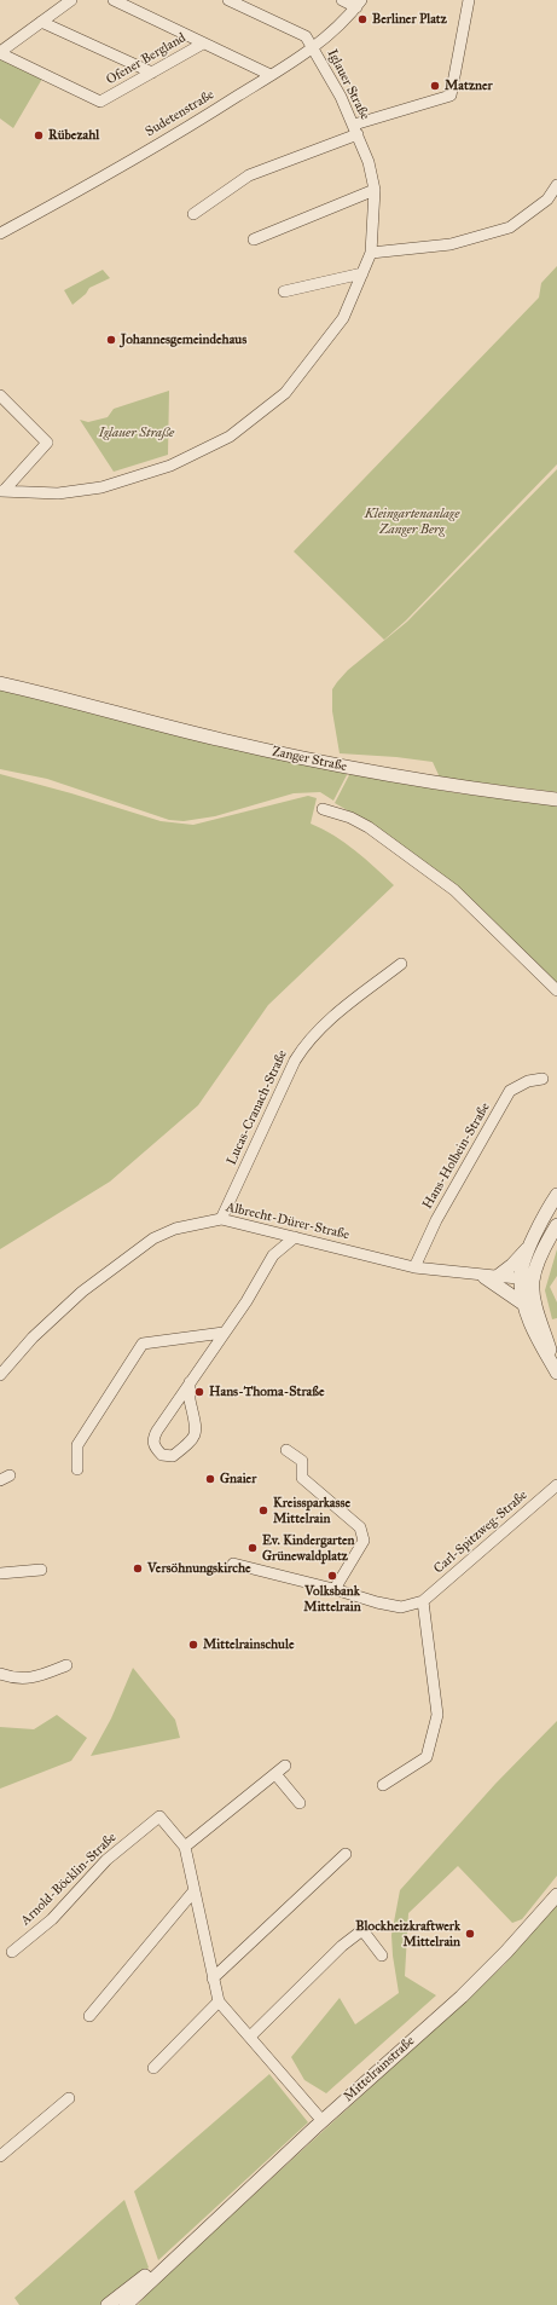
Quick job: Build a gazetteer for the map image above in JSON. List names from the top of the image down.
{
  "streets": {
    "street": [
      "Ofener Bergland",
      "Iglauer Straße",
      "Sudetenstraße",
      "Zanger Straße",
      "Lucas-Cranach-Straße",
      "Hans-Holbein-Straße",
      "Albrecht-Dürer-Straße",
      "Carl-Spitzweg-Straße",
      "Arnold-Böcklin-Straße",
      "Mittelrainstraße"
    ]
  },
  "crossings": [
    ["Iglauer Straße", "Sudetenstraße"],
    ["Lucas-Cranach-Straße", "Albrecht-Dürer-Straße"],
    ["Hans-Holbein-Straße", "Albrecht-Dürer-Straße"],
    ["Arnold-Böcklin-Straße", "Mittelrainstraße"]
  ],
  "parks": ["Iglauer Straße", "Kleingartenanlage Zanger Berg"],
  "places": [
    "Berliner Platz",
    "Matzner",
    "Rübezahl",
    "Johannesgemeindehaus",
    "Hans-Thoma-Straße",
    "Gnaier",
    "Kreissparkasse Mittelrain",
    "Ev. Kindergarten Grünewaldplatz",
    "Versöhnungskirche",
    "Volksbank Mittelrain",
    "Mittelrainschule",
    "Blockheizkraftwerk Mittelrain"
  ]
}
